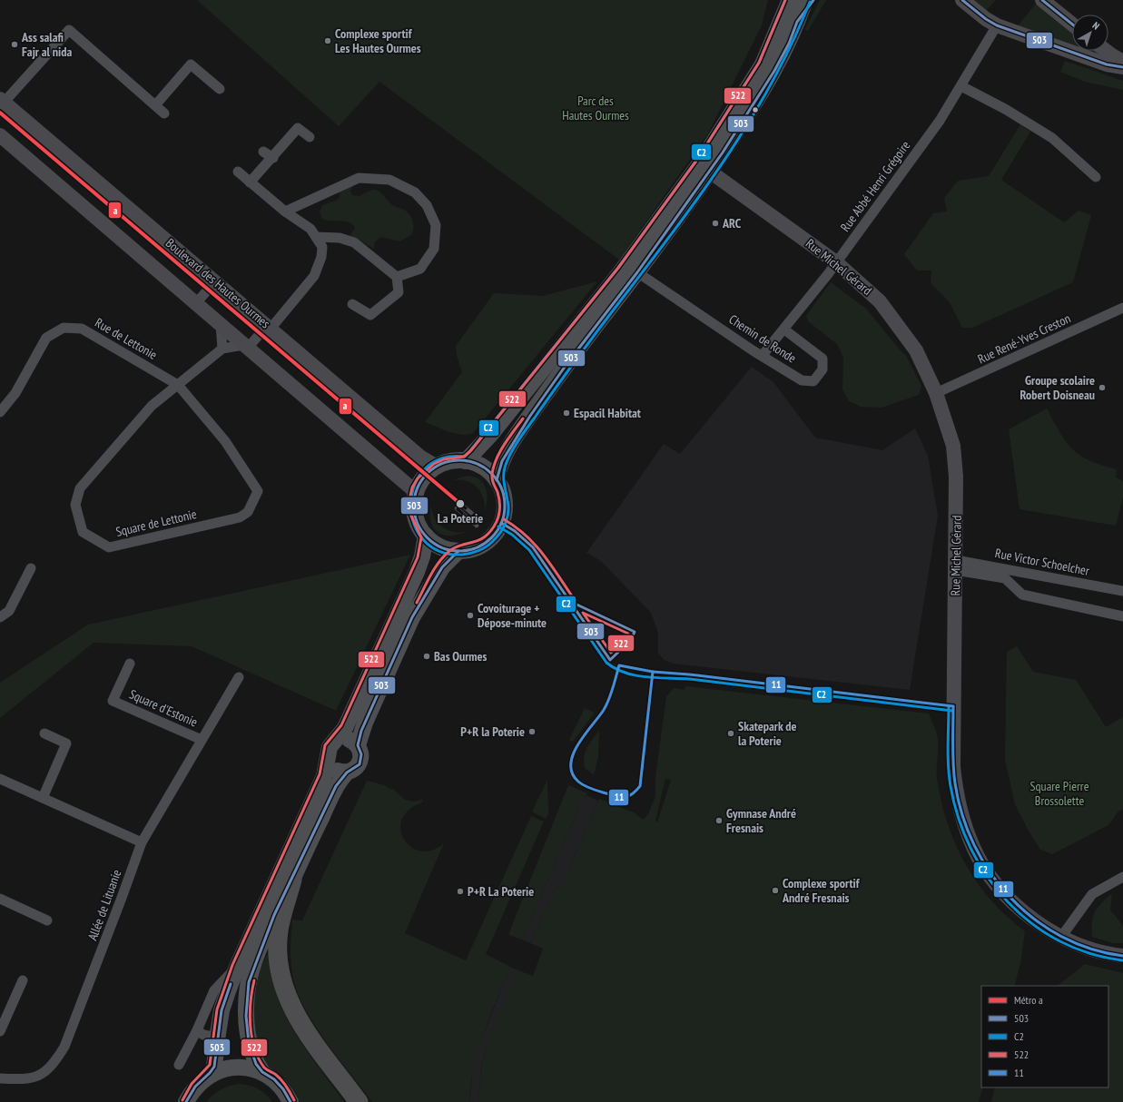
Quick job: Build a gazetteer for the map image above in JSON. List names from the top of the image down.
{
  "streets": {
    "street": [
      "Rue Abbé Henri Grégoire",
      "Rue Michel Gérard",
      "Boulevard des Hautes Ourmes",
      "Rue de Lettonie",
      "Chemin de Ronde",
      "Rue René-Yves Creston",
      "Square de Lettonie",
      "Rue Victor Schoelcher",
      "Square d'Estonie",
      "Allée de Lituanie"
    ]
  },
  "crossings": [
    ["Rue Abbé Henri Grégoire", "Rue Michel Gérard"],
    ["Rue Abbé Henri Grégoire", "Chemin de Ronde"],
    ["Rue Michel Gérard", "Rue René-Yves Creston"],
    ["Rue Michel Gérard", "Rue Victor Schoelcher"],
    ["Rue de Lettonie", "Square de Lettonie"],
    ["Square d'Estonie", "Allée de Lituanie"]
  ],
  "parks": ["Parc des Hautes Ourmes", "Square Pierre Brossolette"],
  "places": [
    "Complexe sportif Les Hautes Ourmes",
    "Ass salafi Fajr al nida",
    "ARC",
    "Groupe scolaire Robert Doisneau",
    "Espacil Habitat",
    "La Poterie",
    "Covoiturage + Dépose-minute",
    "Bas Ourmes",
    "P+R la Poterie",
    "Skatepark de la Poterie",
    "Gymnase André Fresnais",
    "Complexe sportif André Fresnais",
    "P+R La Poterie"
  ],
  "lines": [
    "transit line 503",
    "transit line C2",
    "transit line 522",
    "metro line a",
    "transit line 11"
  ],
  "legend": [
    "Métro a",
    "503",
    "C2",
    "522",
    "11"
  ],
  "north": "top right"
}
